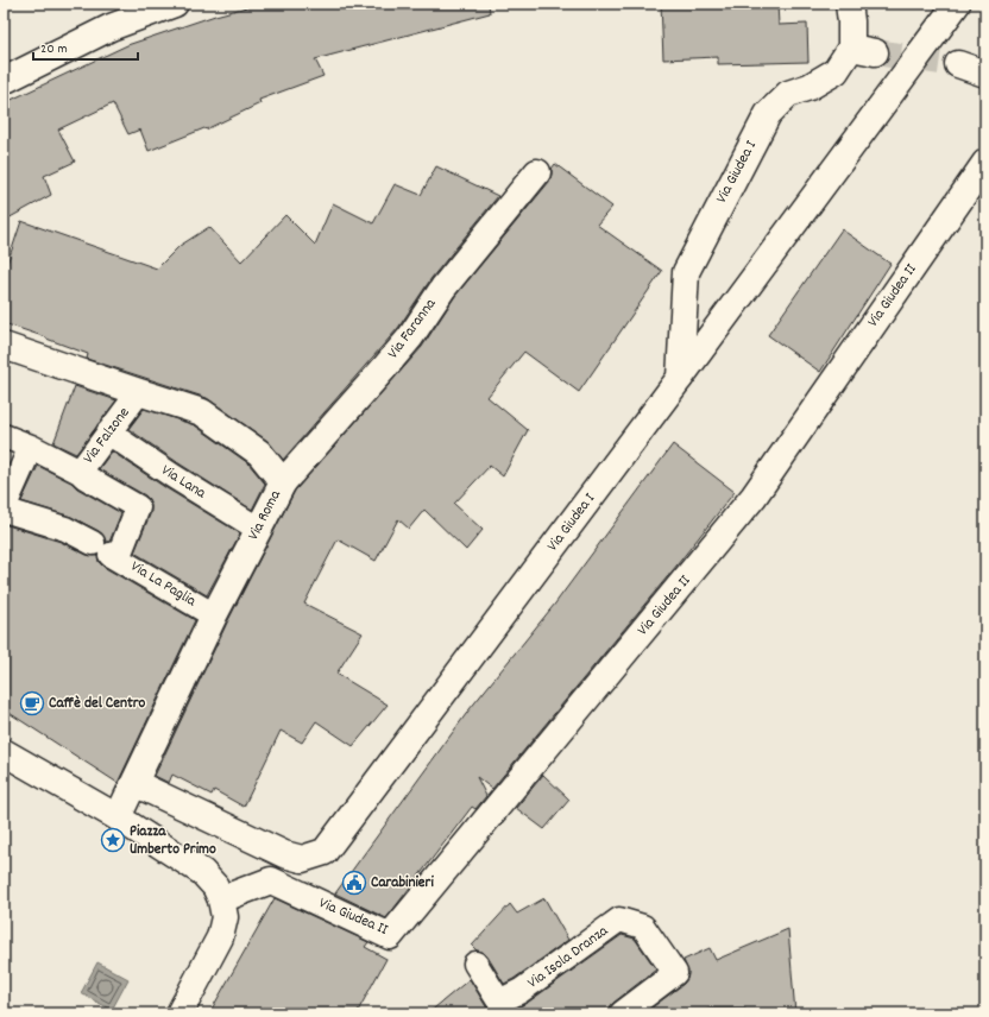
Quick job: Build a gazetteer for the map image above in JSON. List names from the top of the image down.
{
  "streets": {
    "street": [
      "Via Giudea I",
      "Via Giudea II",
      "Via Faranna",
      "Via Falzone",
      "Via Lana",
      "Via Roma",
      "Via La Paglia",
      "Via Isola Dranza"
    ]
  },
  "crossings": [
    ["Via Giudea I", "Via Roma"],
    ["Via Faranna", "Via Roma"],
    ["Via Falzone", "Via Lana"],
    ["Via Falzone", "Via Roma"],
    ["Via Falzone", "Via La Paglia"],
    ["Via Lana", "Via Roma"],
    ["Via Roma", "Via La Paglia"]
  ],
  "places": {
    "cafe": ["Caffè del Centro"],
    "place": ["Piazza Umberto Primo"],
    "public building": ["Carabinieri"]
  },
  "scale_bar": "20 m"
}
